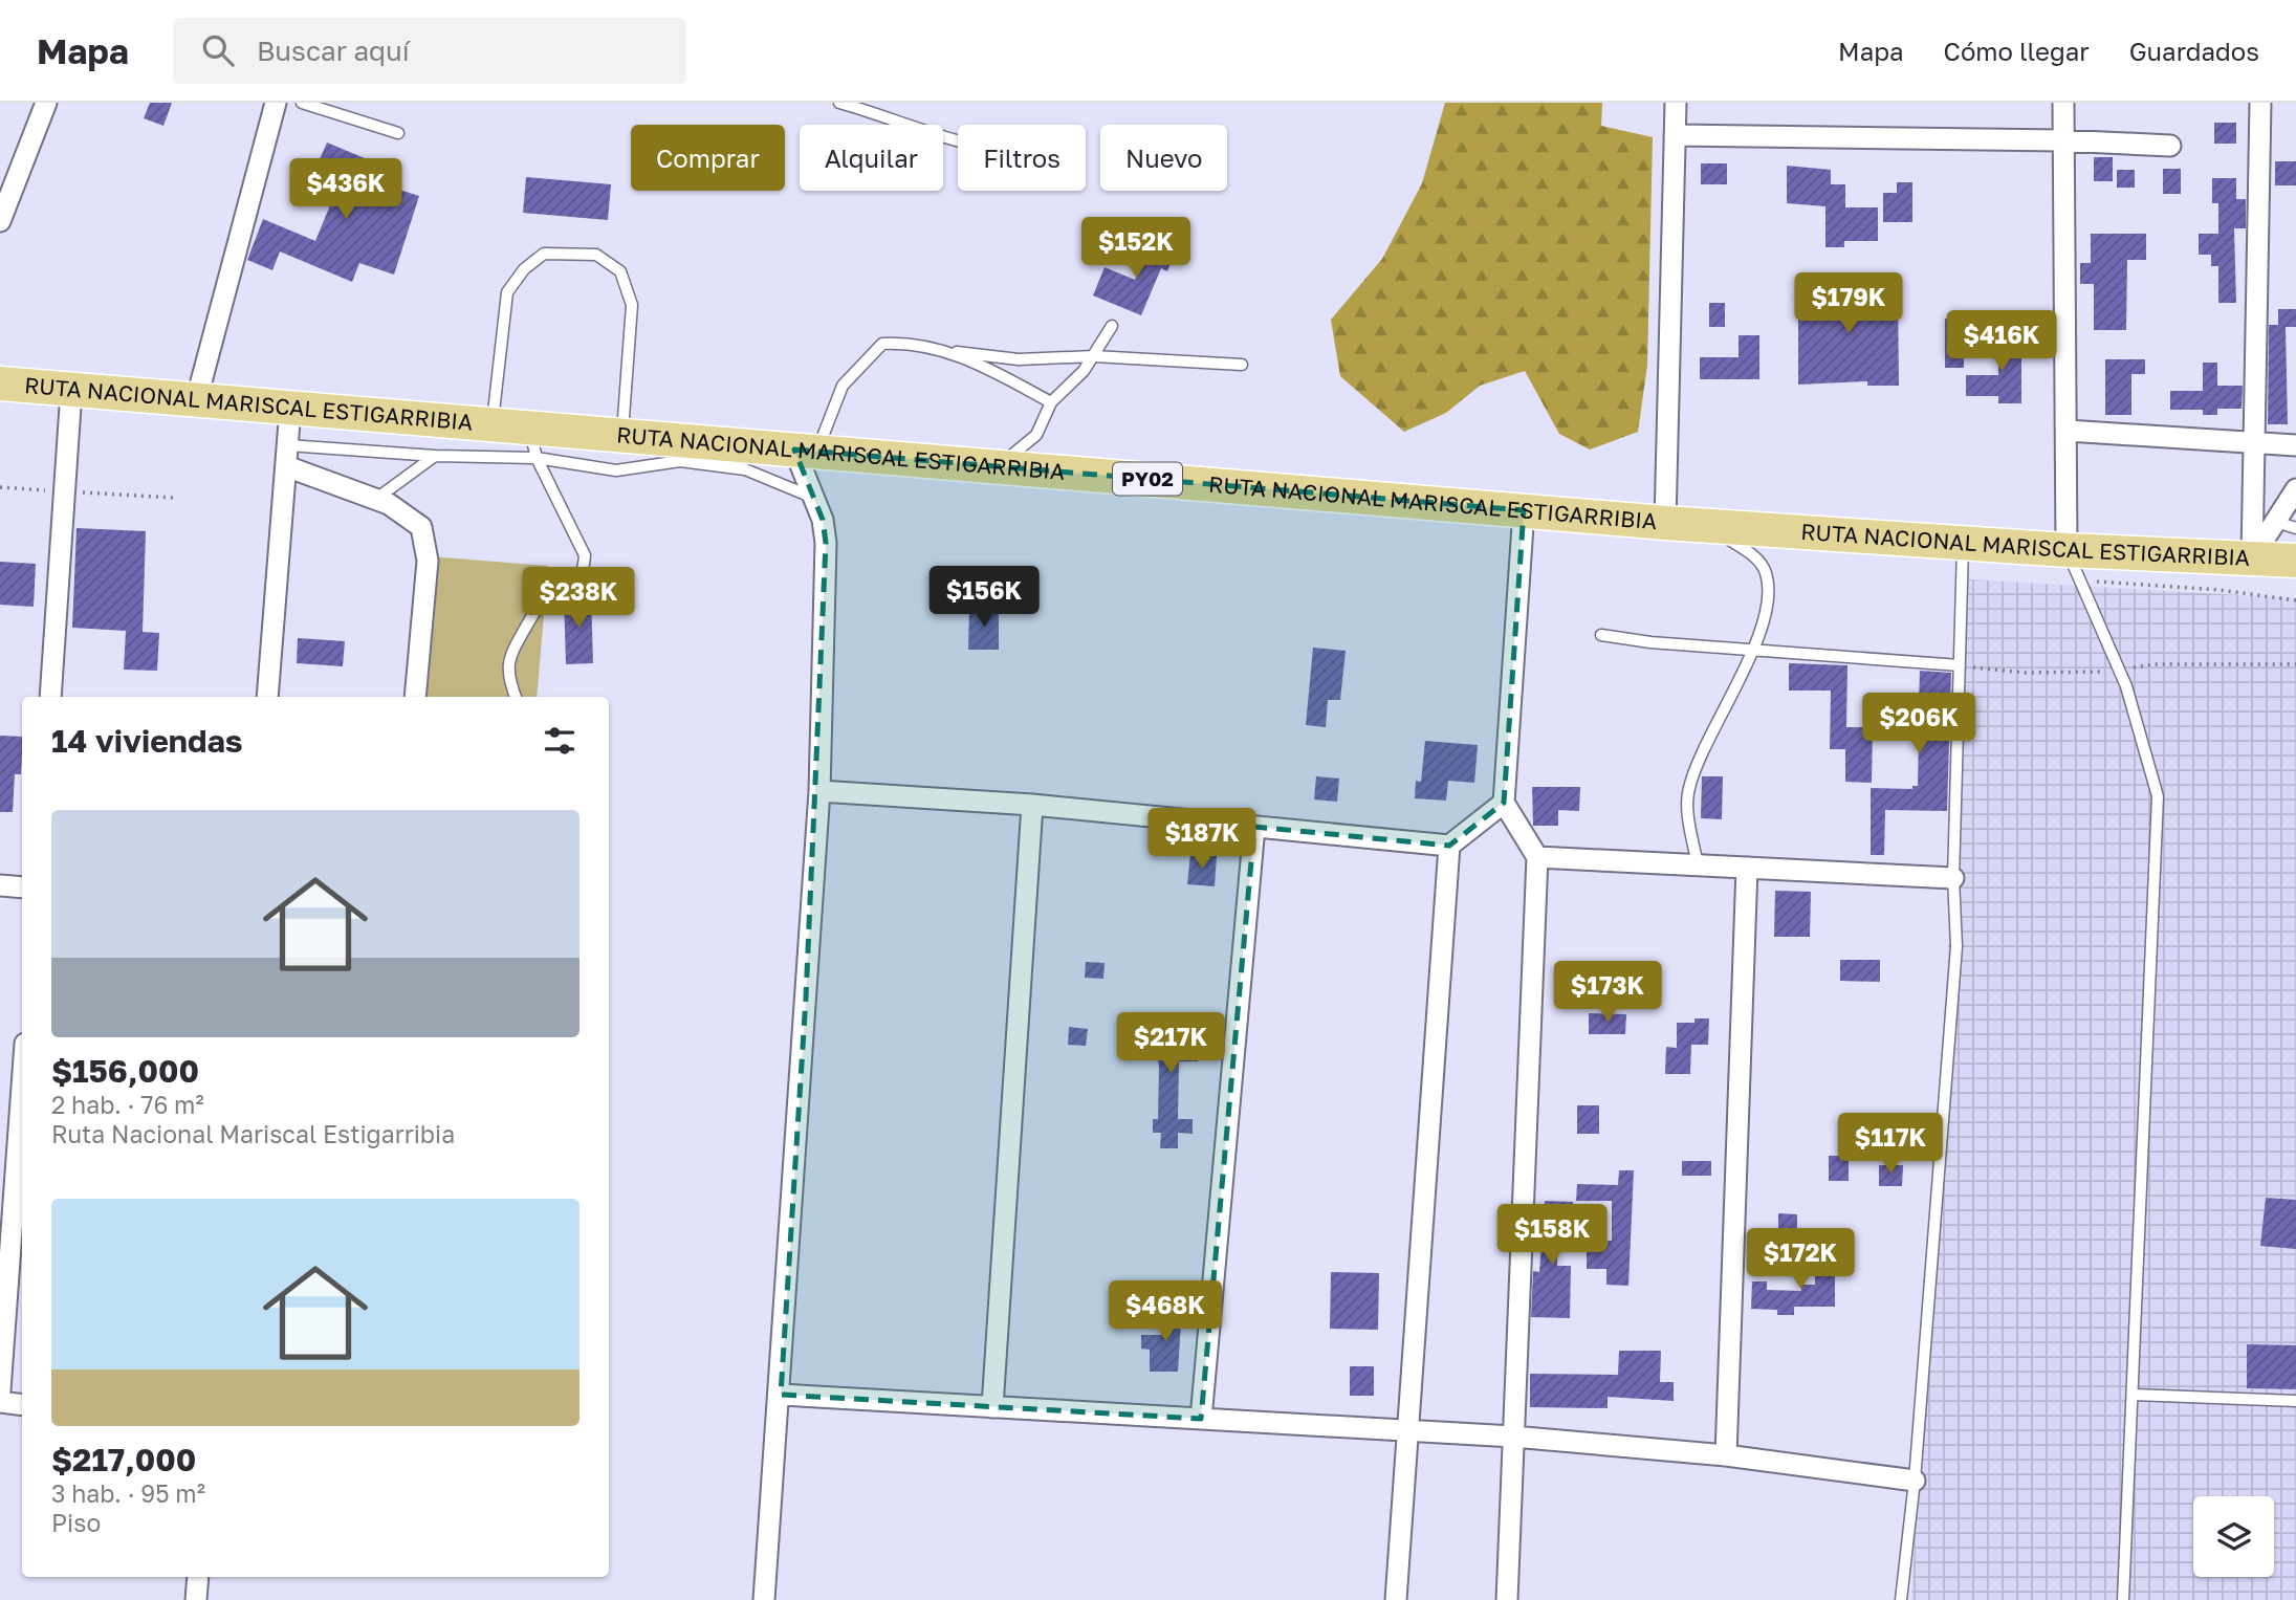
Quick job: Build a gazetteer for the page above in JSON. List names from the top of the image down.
{
  "streets": {
    "main road": ["RUTA NACIONAL MARISCAL ESTIGARRIBIA", "PY02"]
  },
  "page": {
    "header": "Mapa",
    "search": "Buscar aquí",
    "nav": ["Mapa", "Cómo llegar", "Guardados"],
    "chip": [
      "Comprar",
      "Alquilar",
      "Filtros",
      "Nuevo"
    ],
    "price": [
      "$436K",
      "$152K",
      "$179K",
      "$416K",
      "$156K",
      "$238K",
      "$206K",
      "$187K",
      "$173K",
      "$217K",
      "$117K",
      "$158K",
      "$172K",
      "$468K"
    ],
    "heading": "14 viviendas",
    "list": [
      {
        "name": "$156,000",
        "note": "2 hab. · 76 m² · Ruta Nacional Mariscal Estigarribia"
      },
      {
        "name": "$217,000",
        "note": "3 hab. · 95 m² · Piso"
      }
    ]
  }
}
